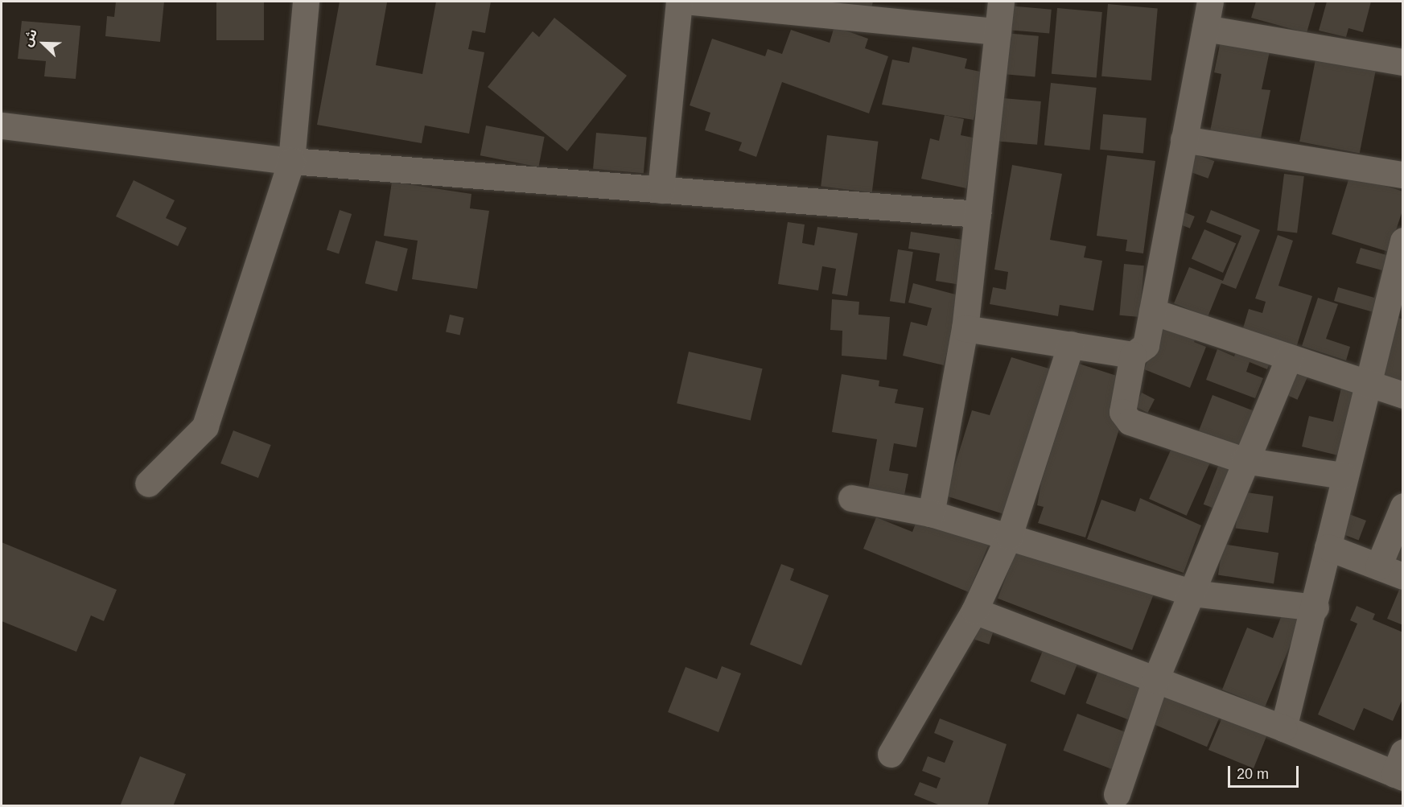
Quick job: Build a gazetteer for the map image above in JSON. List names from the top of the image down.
{
  "scale_bar": "20 m",
  "north": "top left"
}
